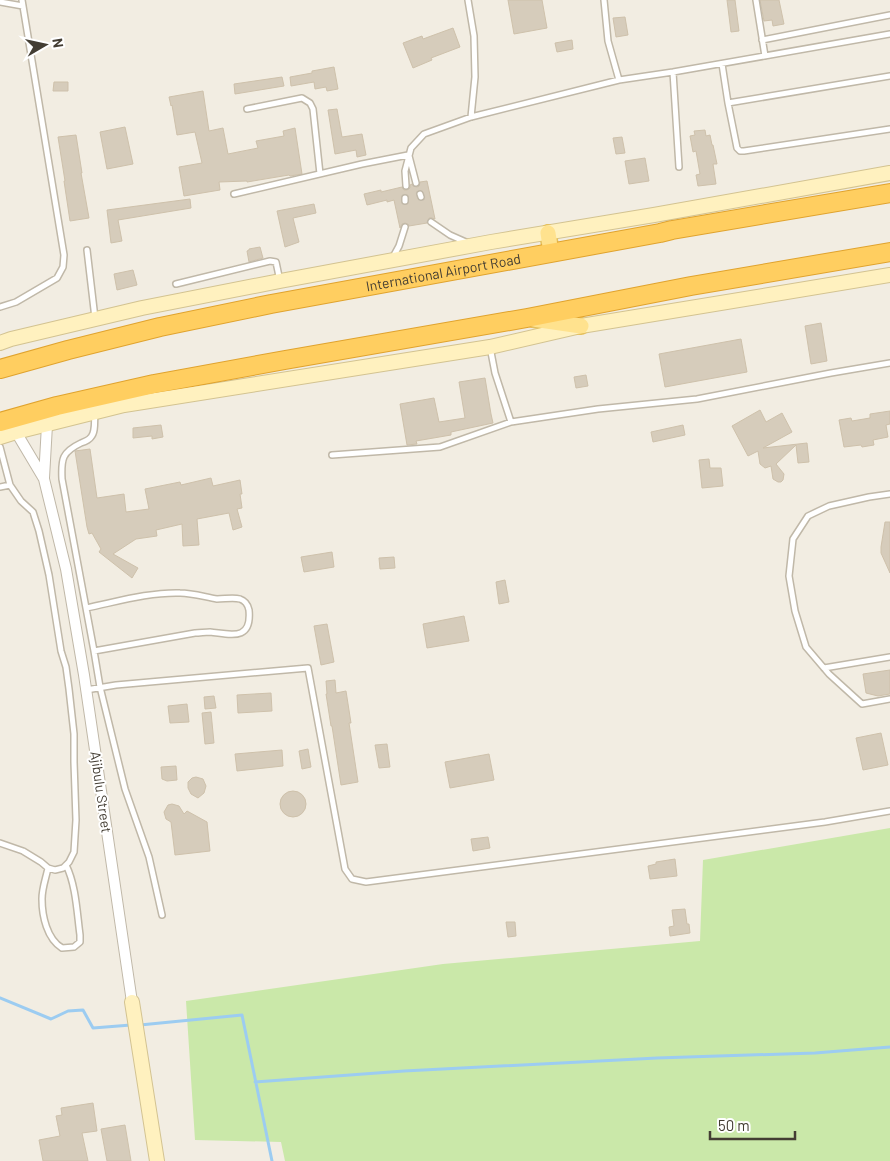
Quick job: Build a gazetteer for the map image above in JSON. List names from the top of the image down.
{
  "streets": {
    "highway": ["International Airport Road"],
    "main road": ["Ajibulu Street"]
  },
  "scale_bar": "50 m",
  "north": "right"
}
